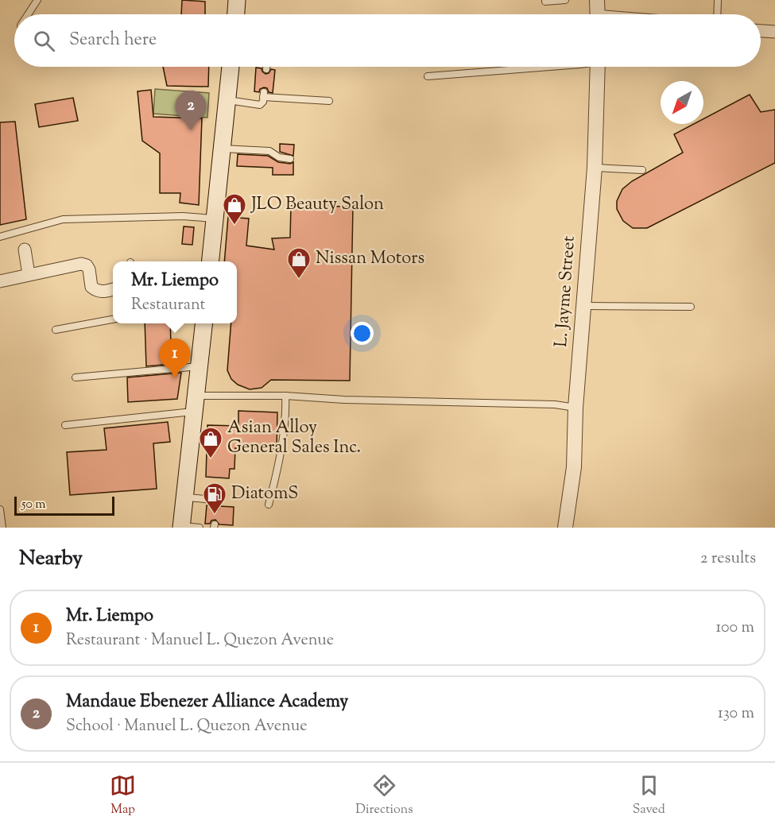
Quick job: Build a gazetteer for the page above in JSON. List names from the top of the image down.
{
  "streets": {
    "street": ["L. Jayme Street"]
  },
  "places": {
    "shop": ["JLO Beauty Salon", "Nissan Motors", "Asian Alloy General Sales Inc."],
    "fuel station": ["DiatomS"]
  },
  "scale_bar": "50 m",
  "north": "bottom left",
  "page": {
    "search": "Search here",
    "pins": ["2", "1"],
    "popup": ["Mr. Liempo", "Restaurant"],
    "scale": "50 m",
    "heading": ["Nearby", "2 results"],
    "list": [
      {
        "mark": "1",
        "name": "Mr. Liempo",
        "note": "Restaurant · Manuel L. Quezon Avenue",
        "value": "100 m"
      },
      {
        "mark": "2",
        "name": "Mandaue Ebenezer Alliance Academy",
        "note": "School · Manuel L. Quezon Avenue",
        "value": "130 m"
      }
    ],
    "nav": ["Map", "Directions", "Saved"]
  }
}
